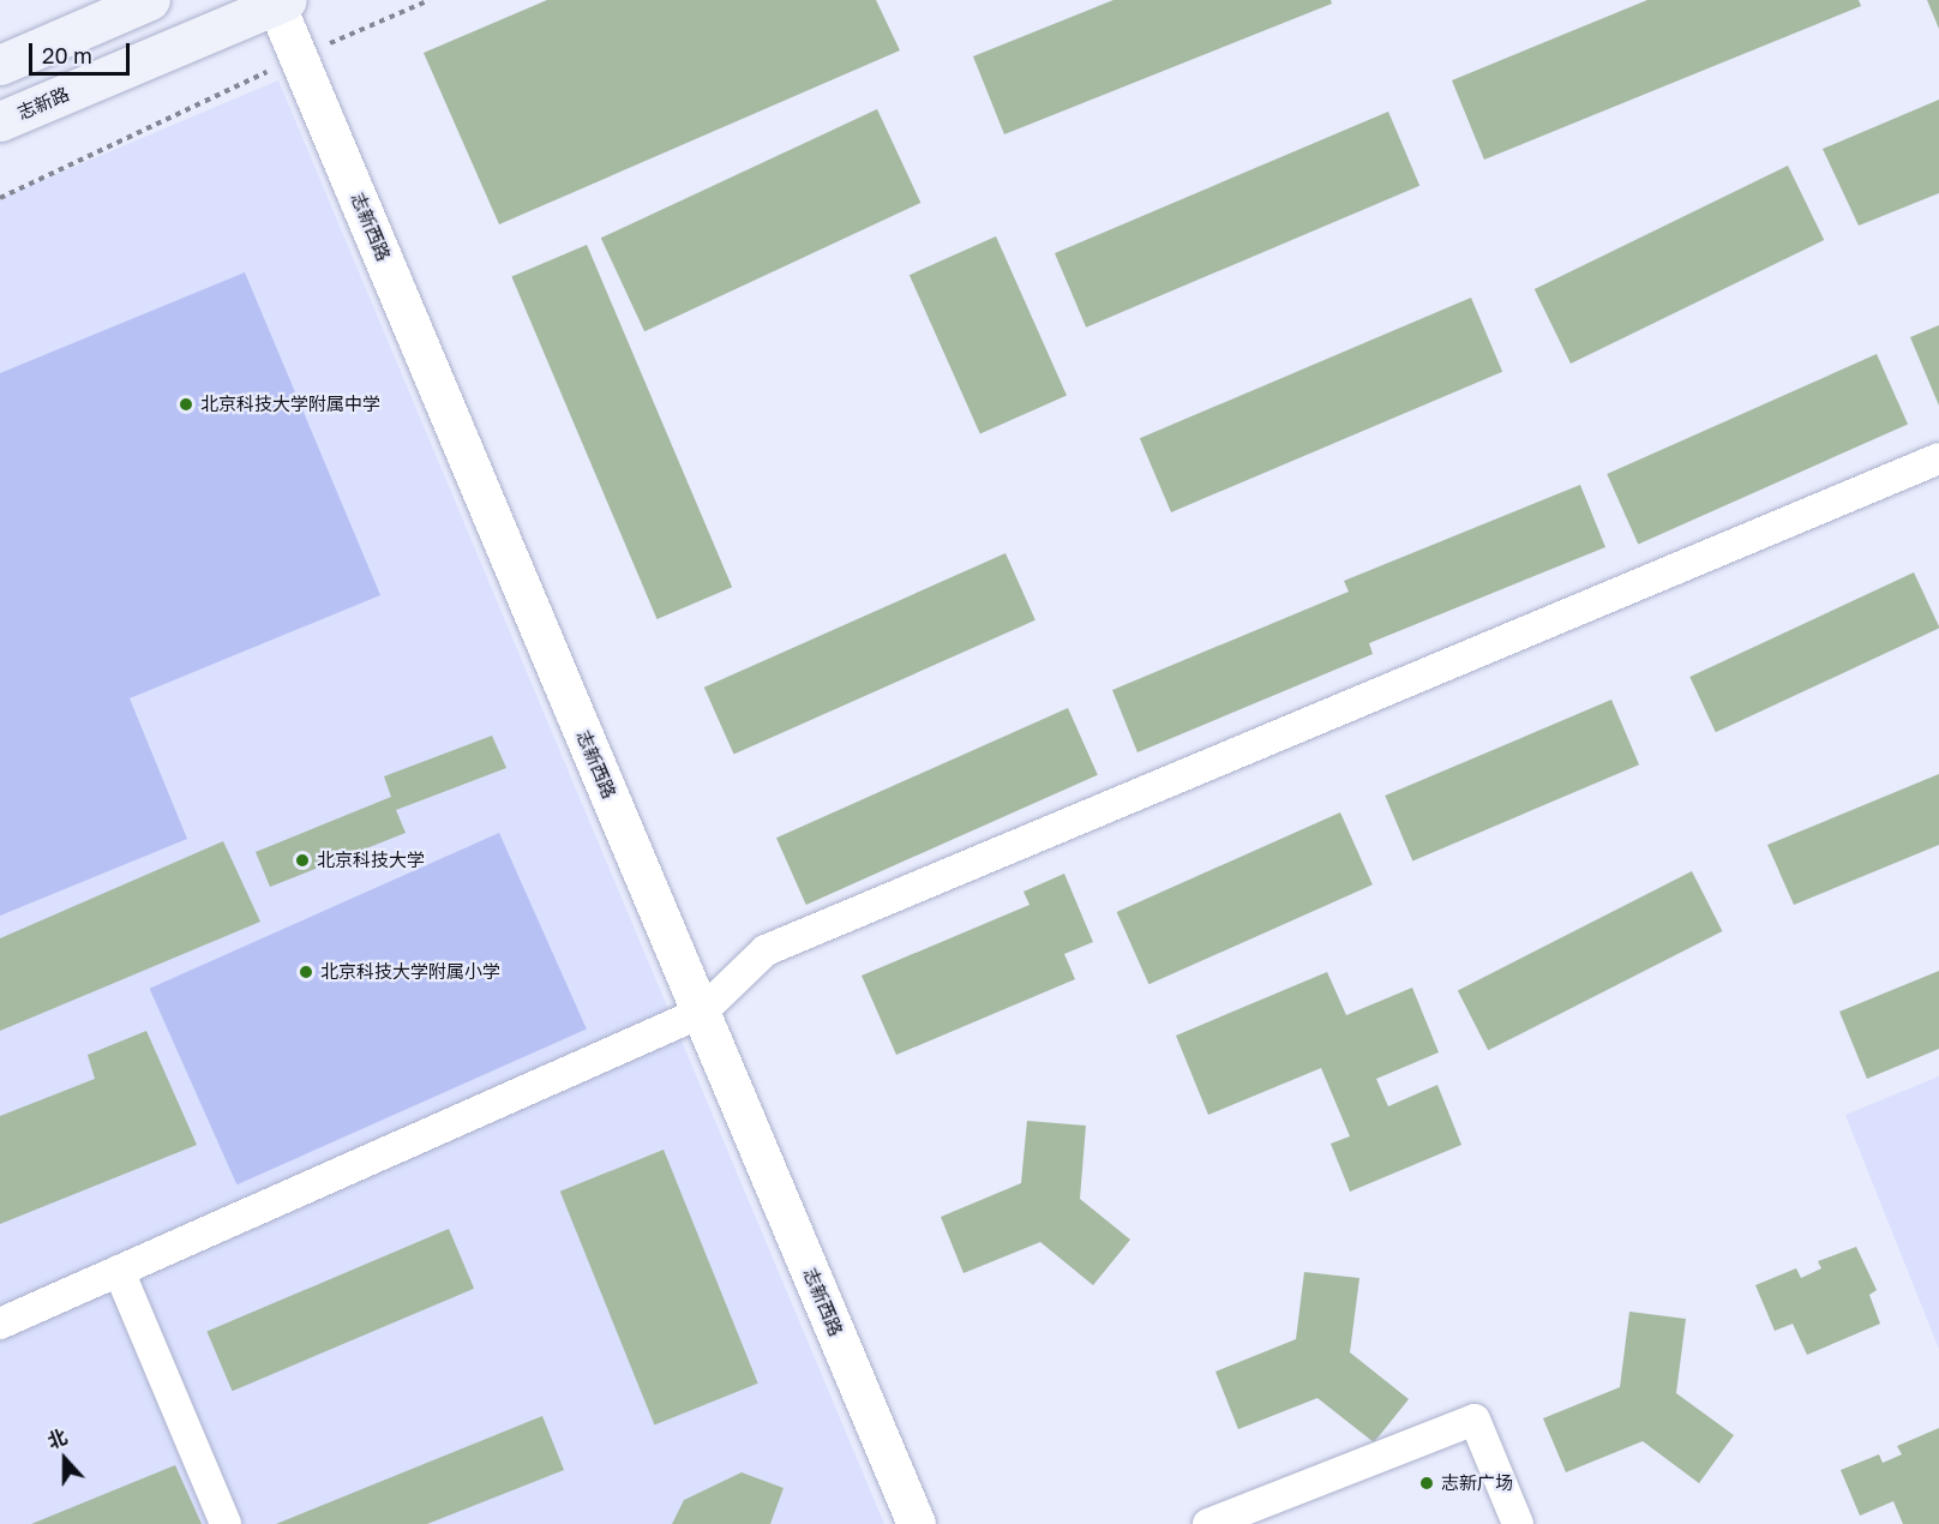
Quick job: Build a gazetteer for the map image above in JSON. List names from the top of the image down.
{
  "streets": {
    "main road": ["志新路"],
    "street": ["志新西路"]
  },
  "crossings": [
    ["志新路", "志新西路"]
  ],
  "places": [
    "北京科技大学附属中学",
    "北京科技大学",
    "北京科技大学附属小学",
    "志新广场"
  ],
  "scale_bar": "20 m",
  "north": "top"
}
